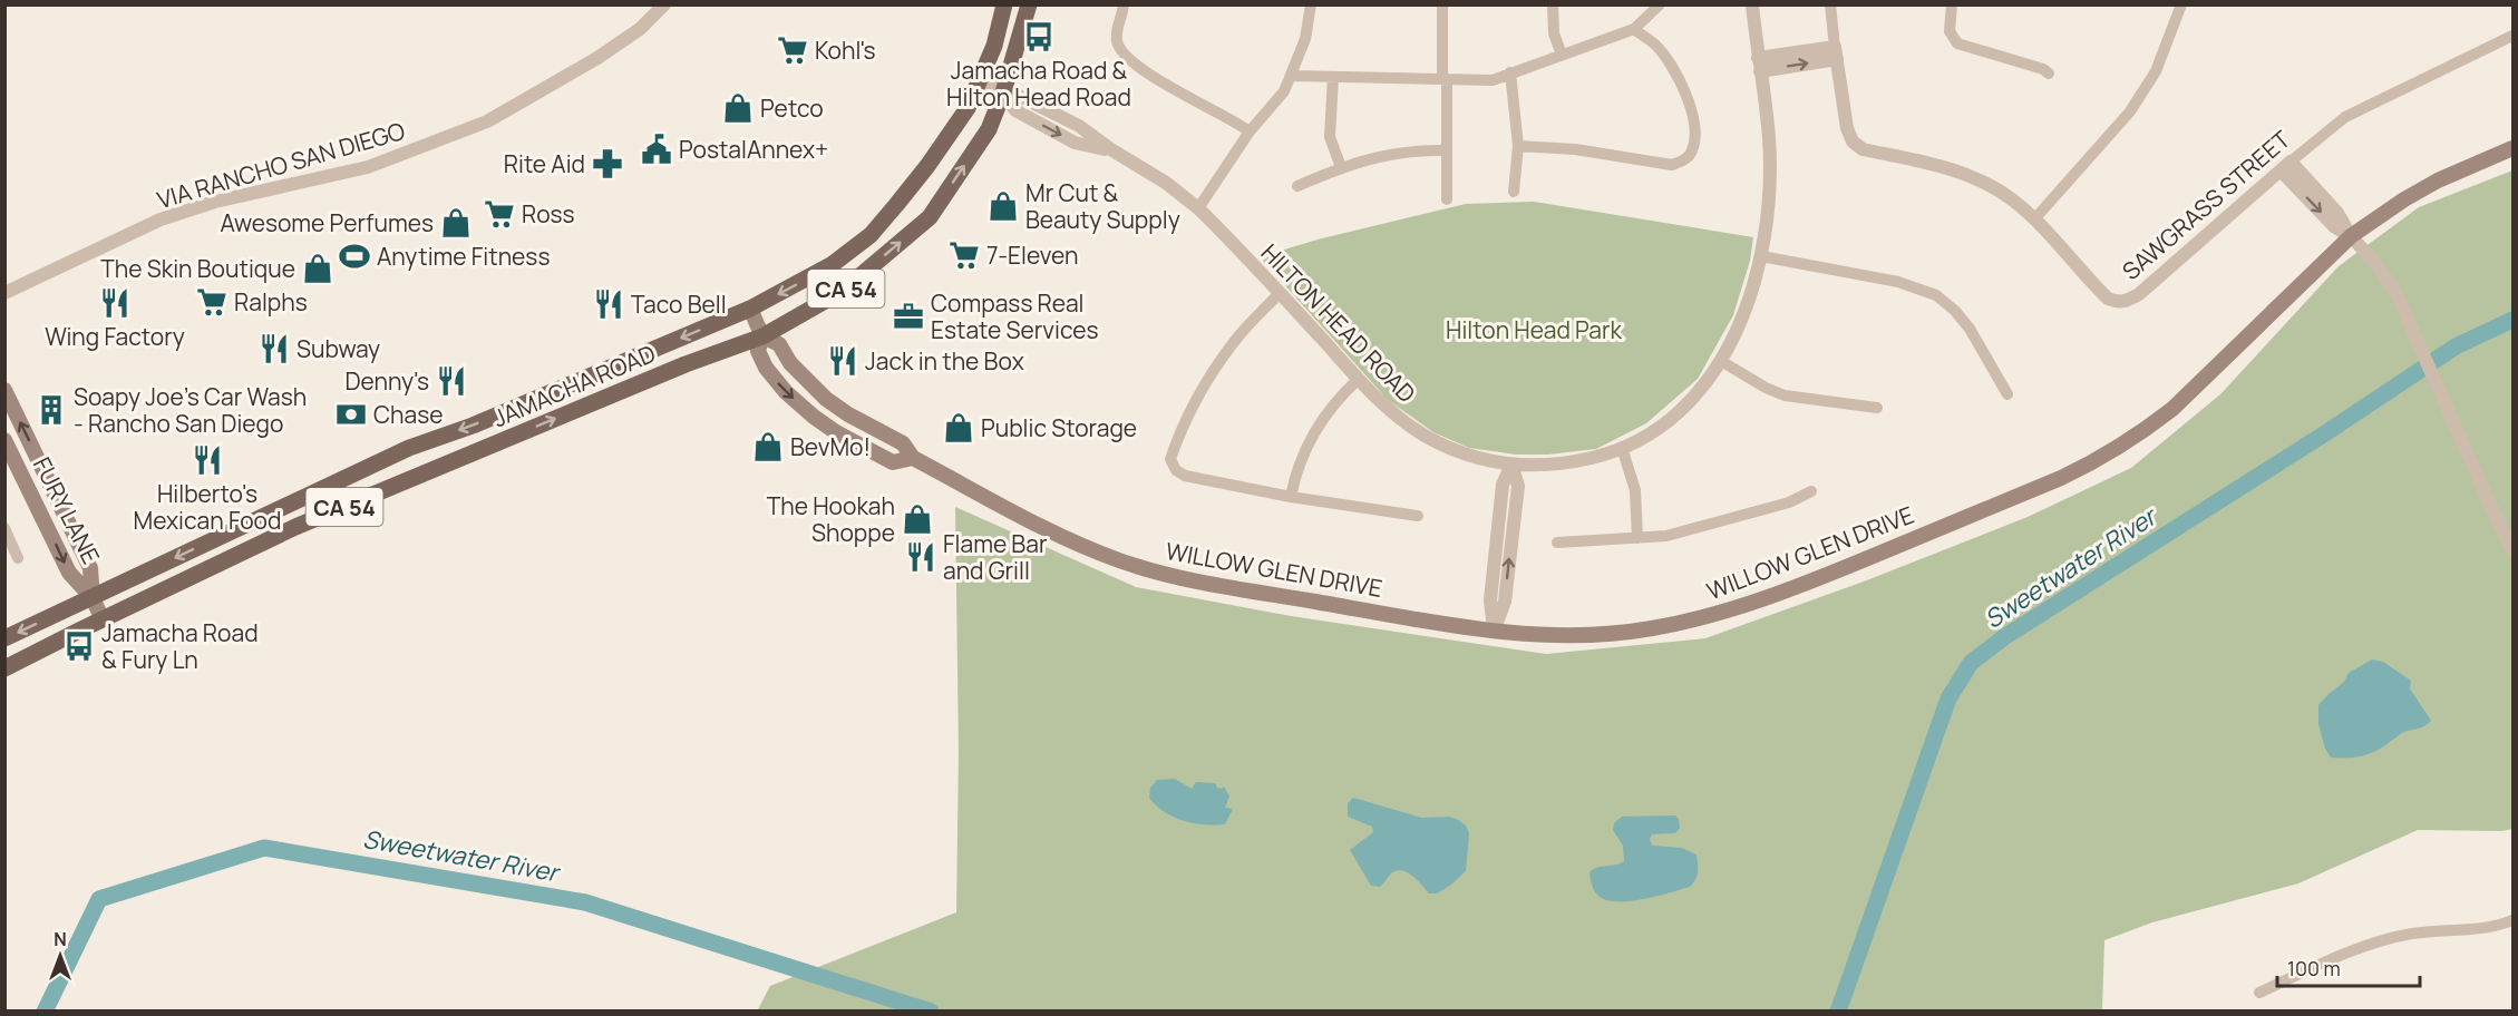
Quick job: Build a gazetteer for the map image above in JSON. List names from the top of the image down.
{
  "streets": {
    "main road": [
      "CA 54",
      "JAMACHA ROAD",
      "FURY LANE",
      "WILLOW GLEN DRIVE"
    ],
    "street": ["VIA RANCHO SAN DIEGO", "SAWGRASS STREET", "HILTON HEAD ROAD"]
  },
  "crossings": [
    ["HILTON HEAD ROAD", "JAMACHA ROAD"],
    ["JAMACHA ROAD", "FURY LANE"],
    ["JAMACHA ROAD", "WILLOW GLEN DRIVE"]
  ],
  "water": ["Sweetwater River"],
  "parks": ["Hilton Head Park"],
  "places": {
    "bus stop": ["Jamacha Road & Hilton Head Road", "Jamacha Road & Fury Ln"],
    "supermarket": [
      "Kohl's",
      "Ross",
      "7-Eleven",
      "Ralphs"
    ],
    "shop": [
      "Petco",
      "Mr Cut & Beauty Supply",
      "Awesome Perfumes",
      "The Skin Boutique",
      "Public Storage",
      "BevMo!",
      "The Hookah Shoppe"
    ],
    "public building": ["PostalAnnex+"],
    "pharmacy": ["Rite Aid"],
    "sports": ["Anytime Fitness"],
    "restaurant": [
      "Wing Factory",
      "Taco Bell",
      "Subway",
      "Jack in the Box",
      "Denny's",
      "Hilberto's Mexican Food",
      "Flame Bar and Grill"
    ],
    "office": ["Compass Real Estate Services"],
    "building": ["Soapy Joe's Car Wash - Rancho San Diego"],
    "bank": ["Chase"]
  },
  "scale_bar": "100 m",
  "north": "top"
}
